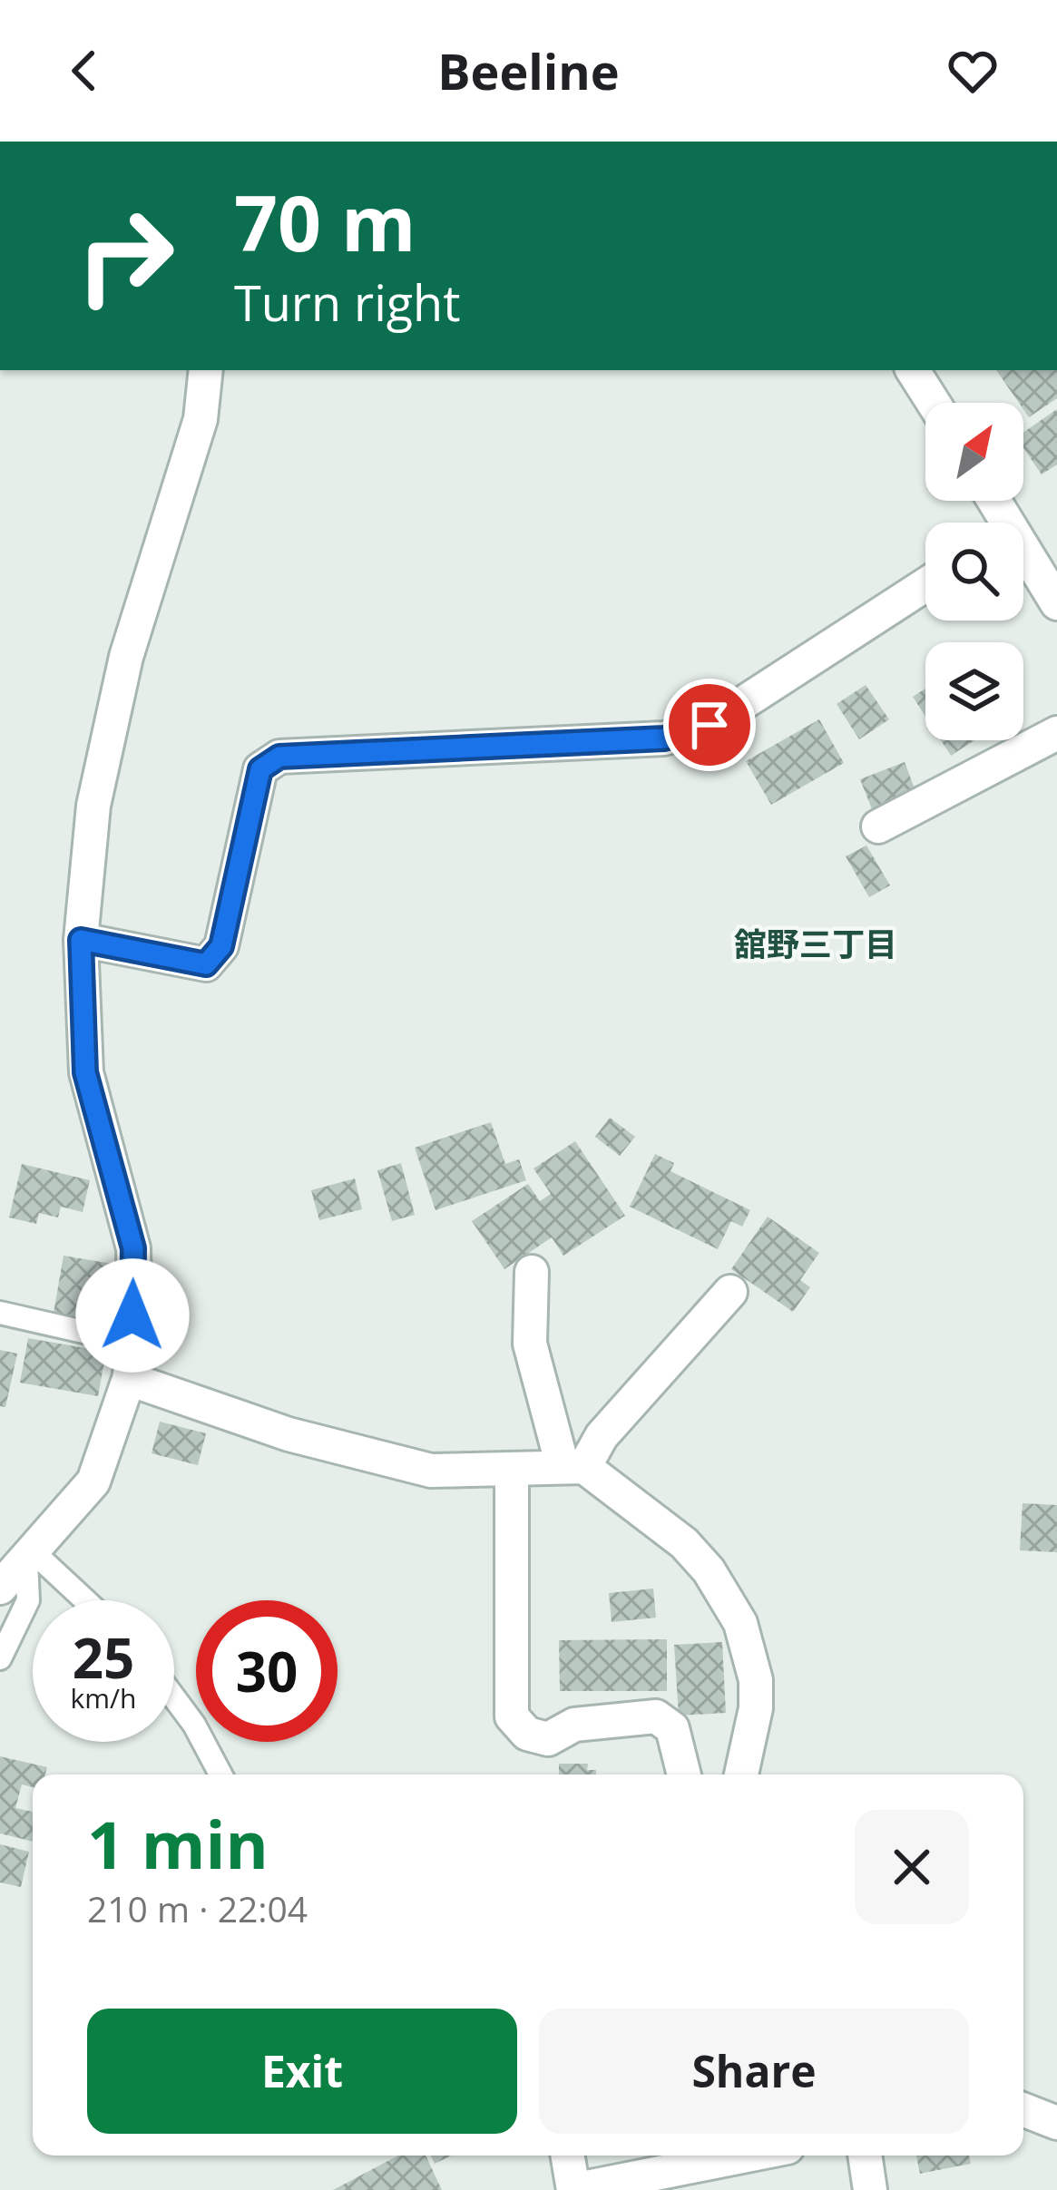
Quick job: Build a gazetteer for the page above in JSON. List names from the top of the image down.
{
  "districts": ["舘野三丁目"],
  "north": "top right",
  "page": {
    "header": "Beeline",
    "turn": ["70 m", "Turn right"],
    "speed": "25 km/h",
    "limit": "30",
    "heading": ["1 min", "210 m · 22:04"],
    "buttons": ["Exit", "Share"]
  }
}
